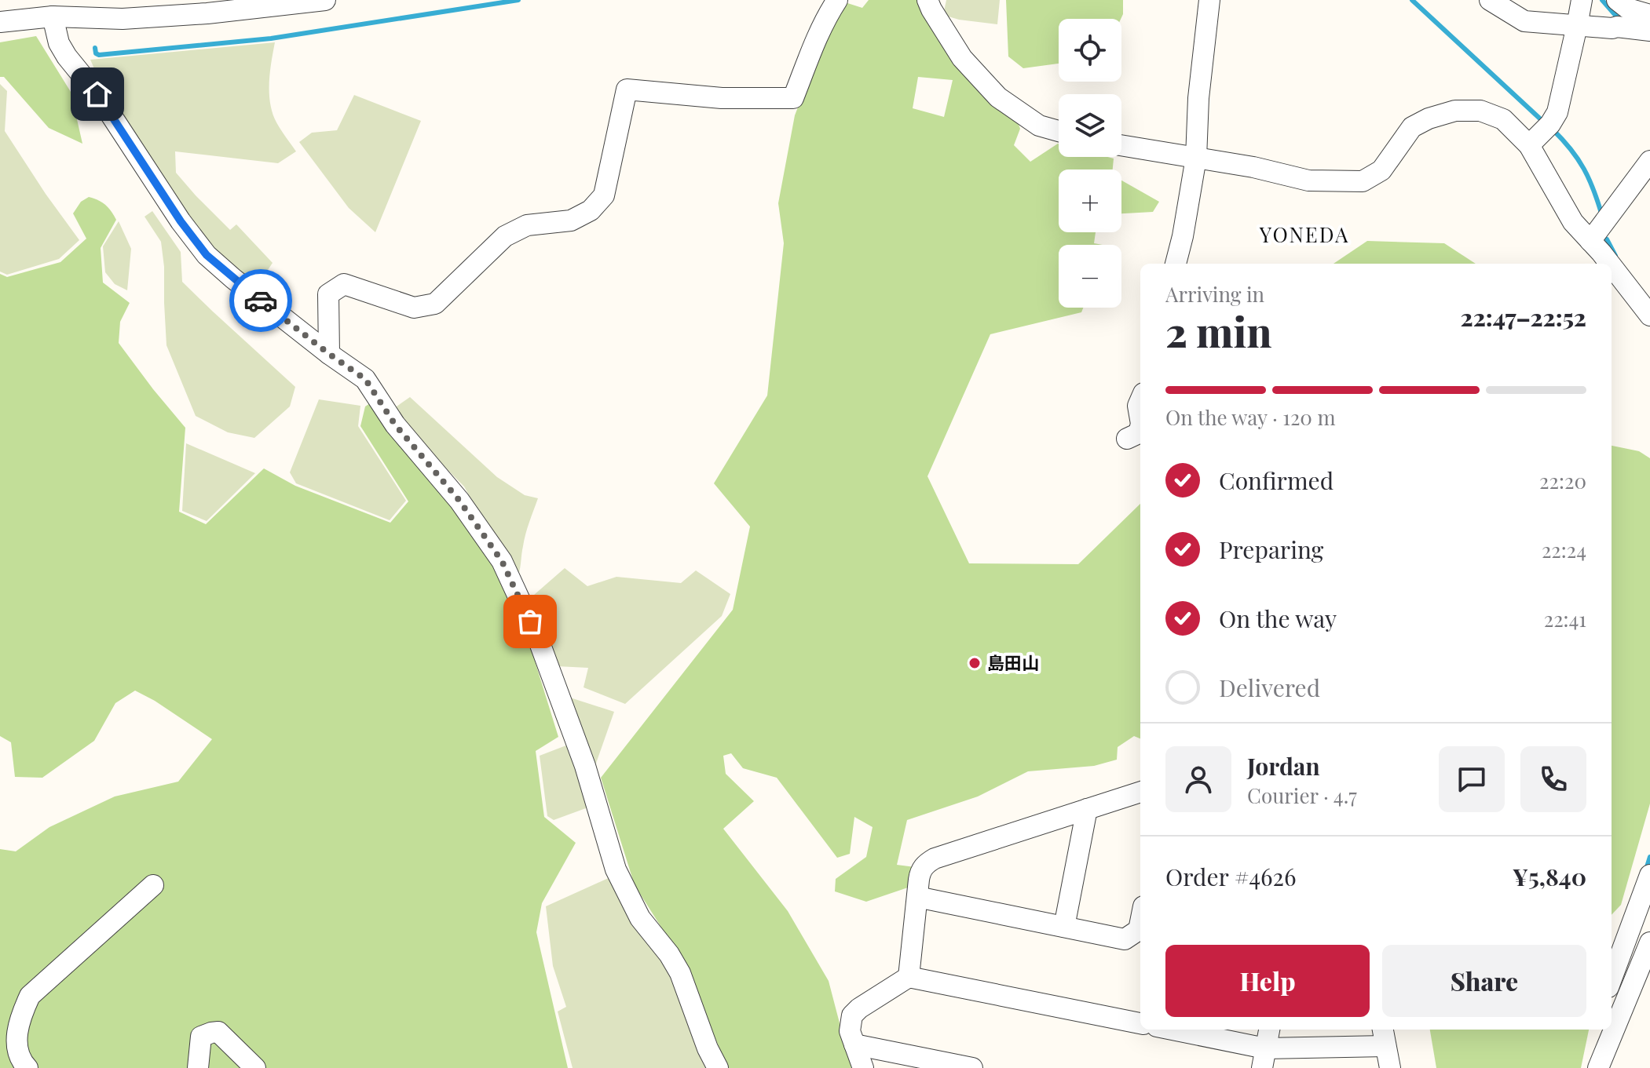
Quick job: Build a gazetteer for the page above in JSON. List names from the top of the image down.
{
  "districts": ["YONEDA"],
  "places": ["島田山"],
  "page": {
    "map_buttons": ["+", "−"],
    "heading": ["2 min", "Arriving in", "22:47–22:52"],
    "panel": [
      "Jordan",
      "Courier · 4.7",
      "Order #4626",
      "¥5,840"
    ],
    "bar": "On the way · 120 m",
    "list": [
      ["Confirmed", "22:20"],
      ["Preparing", "22:24"],
      ["On the way", "22:41"],
      "Delivered"
    ],
    "buttons": ["Help", "Share"]
  }
}
